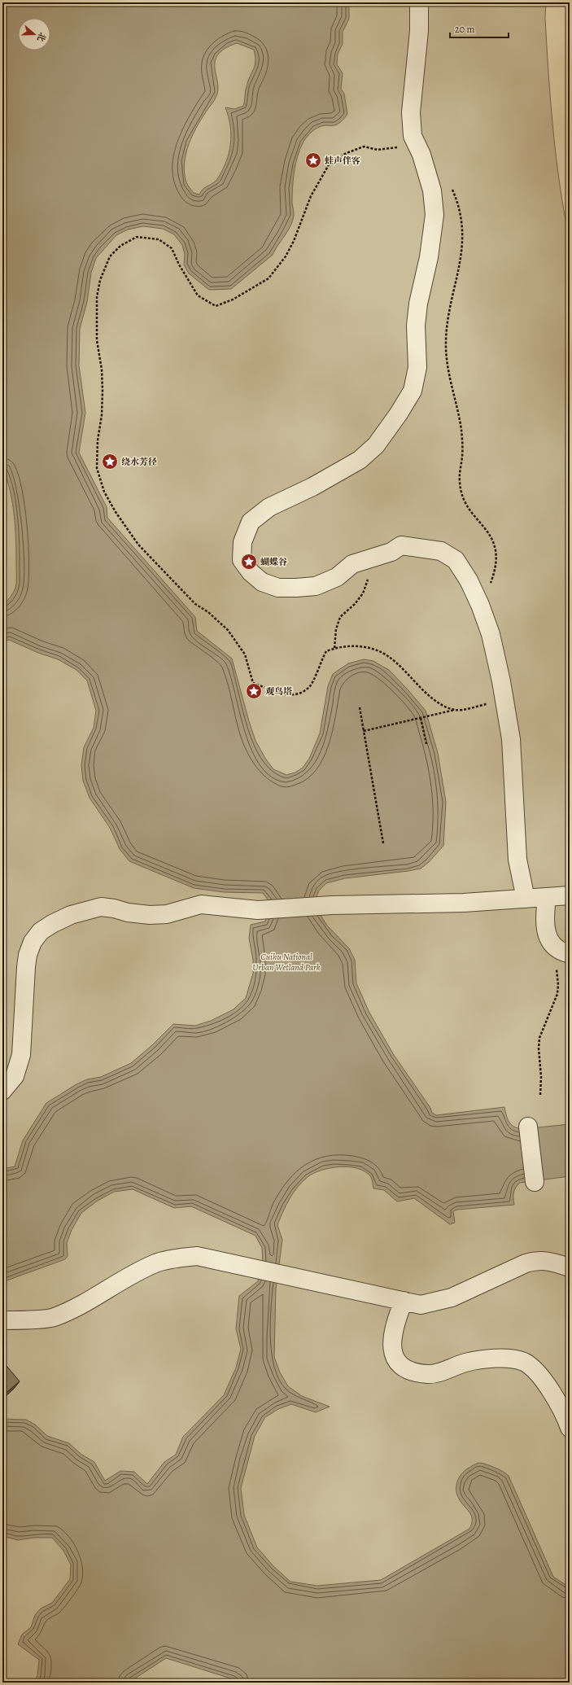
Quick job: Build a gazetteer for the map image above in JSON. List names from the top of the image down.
{
  "parks": ["Cuihu National Urban Wetland Park"],
  "places": {
    "place": [
      "蛙声伴客",
      "绕水芳径",
      "蝴蝶谷",
      "观鸟塔"
    ]
  },
  "scale_bar": "20 m",
  "north": "right"
}
